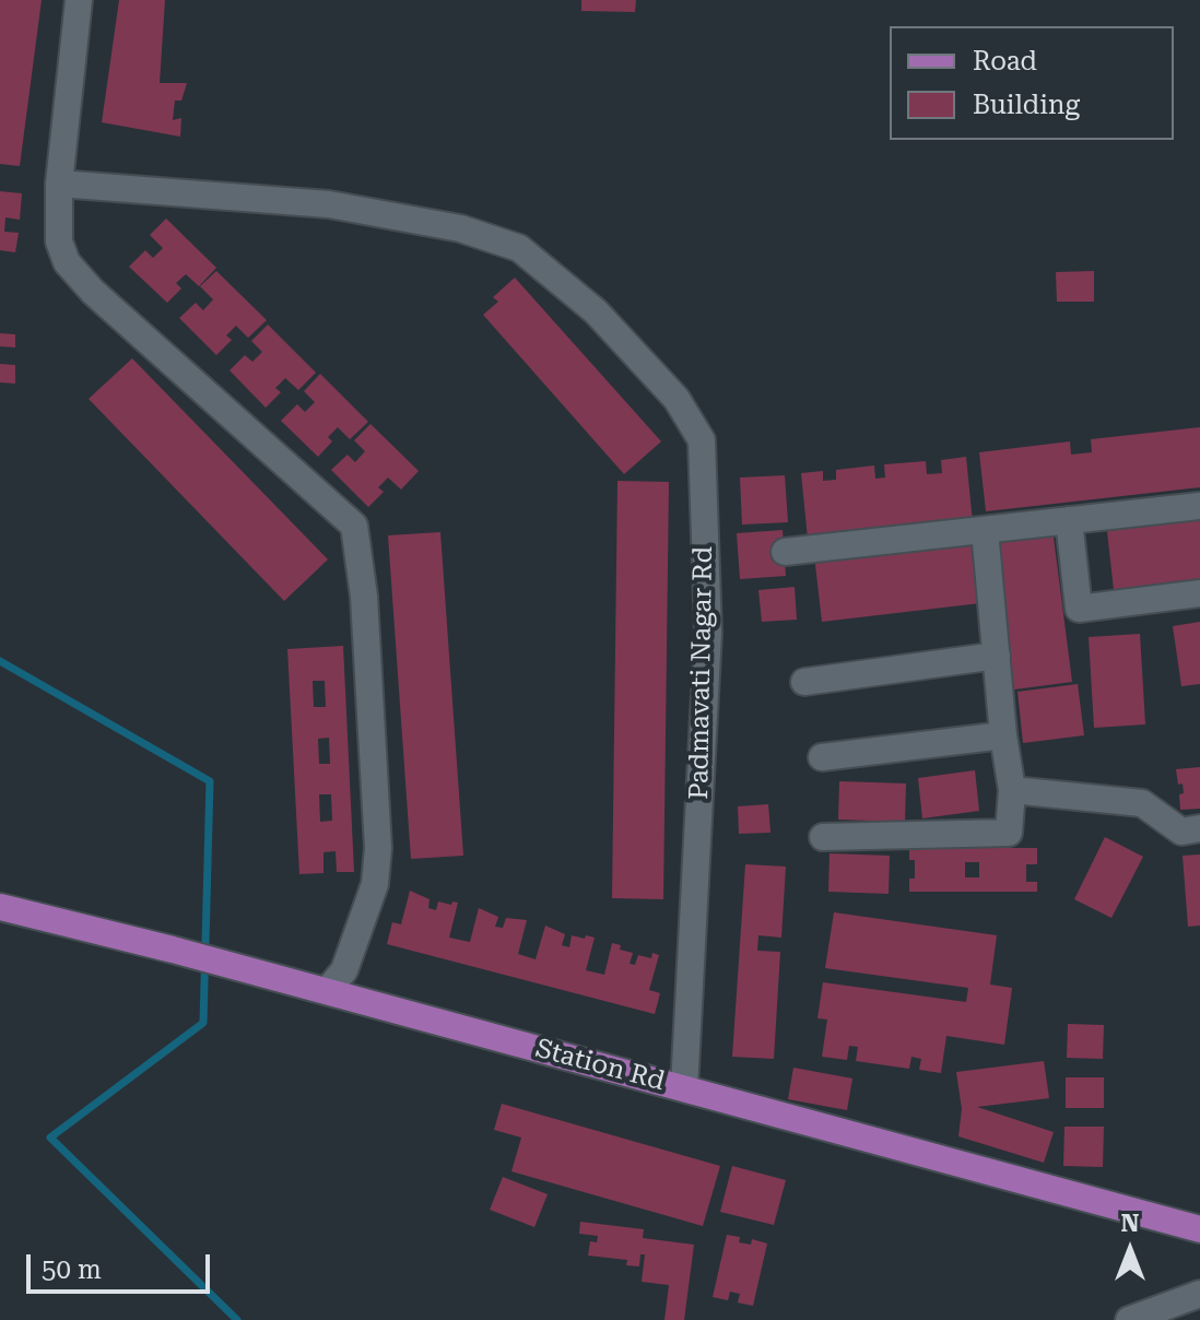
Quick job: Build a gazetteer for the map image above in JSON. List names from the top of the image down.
{
  "streets": {
    "main road": ["Station Rd"],
    "street": ["Padmavati Nagar Rd"]
  },
  "crossings": [
    ["Padmavati Nagar Rd", "Station Rd"]
  ],
  "legend": ["Road", "Building"],
  "scale_bar": "50 m",
  "north": "top"
}
